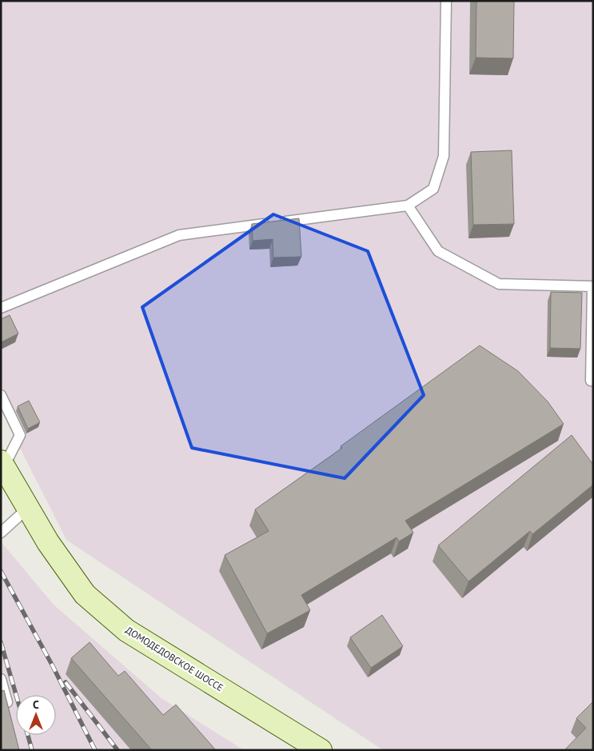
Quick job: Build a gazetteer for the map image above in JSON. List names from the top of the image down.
{
  "streets": {
    "main road": ["ДОМОДЕДОВСКОЕ ШОССЕ"]
  },
  "north": "top"
}
